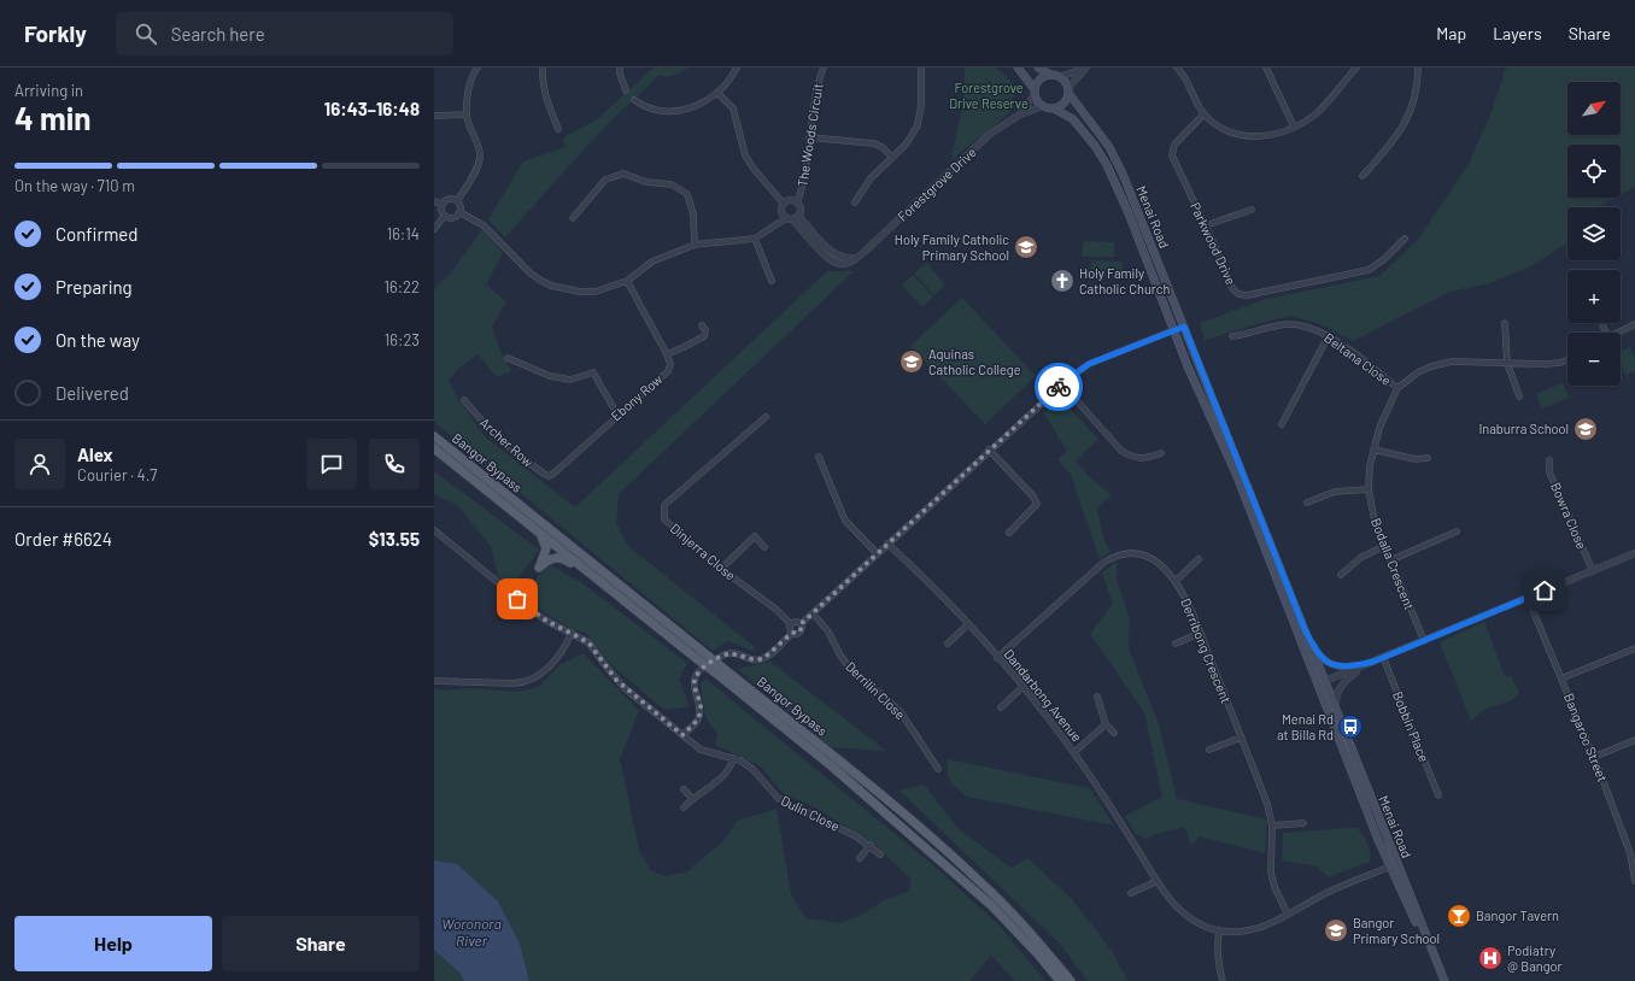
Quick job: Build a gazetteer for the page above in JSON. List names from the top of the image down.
{
  "streets": {
    "main road": ["Menai Road", "Bangor Bypass"],
    "street": [
      "The Woods Circuit",
      "Forestgrove Drive",
      "Parkwood Drive",
      "Beltana Close",
      "Ebony Row",
      "Archer Row",
      "Bowra Close",
      "Dinjerra Close",
      "Bodalla Crescent",
      "Derribong Crescent",
      "Derrilin Close",
      "Dandarbong Avenue",
      "Bobbin Place",
      "Bangaroo Street",
      "Dulin Close"
    ]
  },
  "crossings": [
    ["The Woods Circuit", "Forestgrove Drive"],
    ["Menai Road", "Dandarbong Avenue"],
    ["Beltana Close", "Bodalla Crescent"],
    ["Ebony Row", "Archer Row"],
    ["Derribong Crescent", "Dandarbong Avenue"]
  ],
  "water": ["Woronora River"],
  "parks": ["Forestgrove Drive Reserve"],
  "places": {
    "school or university": [
      "Holy Family Catholic Primary School",
      "Aquinas Catholic College",
      "Inaburra School",
      "Bangor Primary School"
    ],
    "church": ["Holy Family Catholic Church"],
    "bus stop": ["Menai Rd at Billa Rd"],
    "bar": ["Bangor Tavern"],
    "hospital": ["Podiatry @ Bangor"]
  },
  "north": "top right",
  "page": {
    "header": "Forkly",
    "search": "Search here",
    "nav": ["Map", "Layers", "Share"],
    "heading": ["4 min", "Arriving in", "16:43–16:48"],
    "panel": [
      "Alex",
      "Courier · 4.7",
      "Order #6624",
      "$13.55"
    ],
    "map_buttons": ["+", "−"],
    "bar": "On the way · 710 m",
    "list": [
      ["Confirmed", "16:14"],
      ["Preparing", "16:22"],
      ["On the way", "16:23"],
      "Delivered"
    ],
    "buttons": ["Help", "Share"]
  }
}
